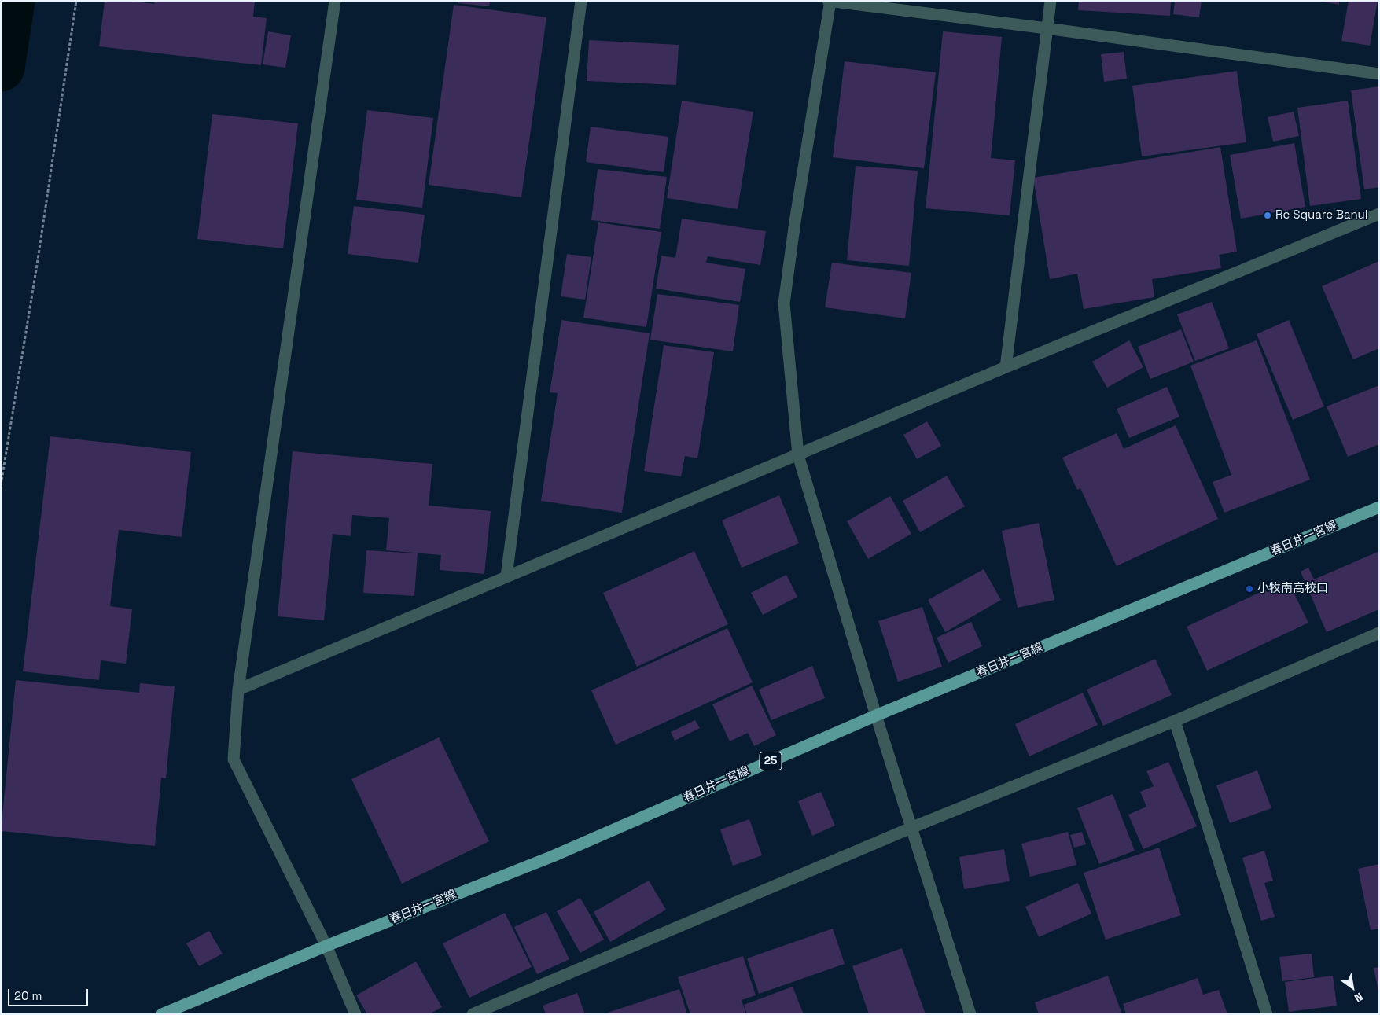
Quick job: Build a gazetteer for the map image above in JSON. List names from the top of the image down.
{
  "streets": {
    "main road": ["春日井一宮線", "25"]
  },
  "places": ["Re Square Banul", "小牧南高校口"],
  "scale_bar": "20 m",
  "north": "bottom right"
}
